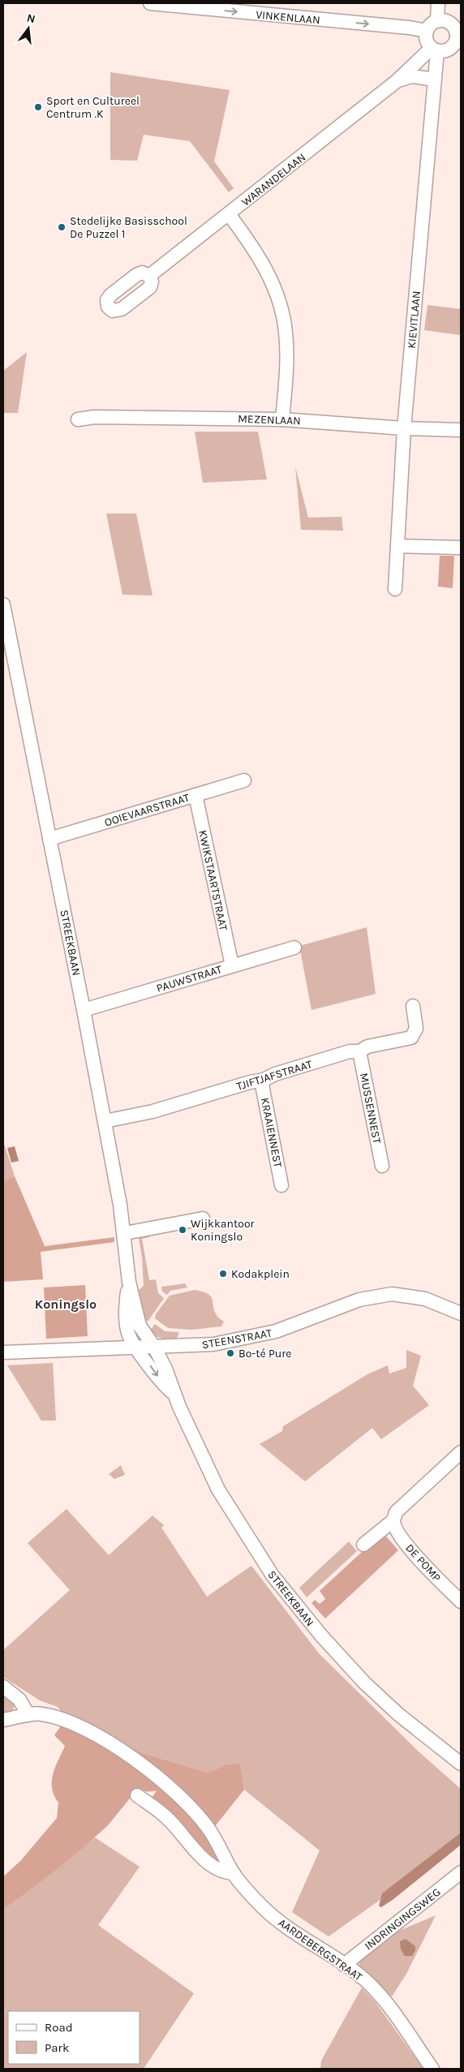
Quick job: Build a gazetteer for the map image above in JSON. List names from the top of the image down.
{
  "streets": {
    "street": [
      "VINKENLAAN",
      "WARANDELAAN",
      "KIEVITLAAN",
      "MEZENLAAN",
      "OOIEVAARSTRAAT",
      "KWIKSTAARTSTRAAT",
      "STREEKBAAN",
      "PAUWSTRAAT",
      "TJIFTJAFSTRAAT",
      "MUSSENNEST",
      "KRAAIENNEST",
      "STEENSTRAAT",
      "DE POMP",
      "INDRINGINGSWEG",
      "AARDEBERGSTRAAT"
    ]
  },
  "crossings": [
    ["VINKENLAAN", "WARANDELAAN"],
    ["VINKENLAAN", "KIEVITLAAN"],
    ["WARANDELAAN", "KIEVITLAAN"],
    ["KIEVITLAAN", "MEZENLAAN"],
    ["OOIEVAARSTRAAT", "KWIKSTAARTSTRAAT"],
    ["OOIEVAARSTRAAT", "STREEKBAAN"],
    ["KWIKSTAARTSTRAAT", "PAUWSTRAAT"],
    ["STREEKBAAN", "PAUWSTRAAT"],
    ["STREEKBAAN", "TJIFTJAFSTRAAT"],
    ["STREEKBAAN", "STEENSTRAAT"],
    ["TJIFTJAFSTRAAT", "MUSSENNEST"],
    ["TJIFTJAFSTRAAT", "KRAAIENNEST"],
    ["INDRINGINGSWEG", "AARDEBERGSTRAAT"]
  ],
  "one_way": ["VINKENLAAN"],
  "districts": ["Koningslo"],
  "places": [
    "Sport en Cultureel Centrum .K",
    "Stedelijke Basisschool De Puzzel 1",
    "Wijkkantoor Koningslo",
    "Kodakplein",
    "Bo-té Pure"
  ],
  "legend": ["Road", "Park"],
  "north": "top"
}
